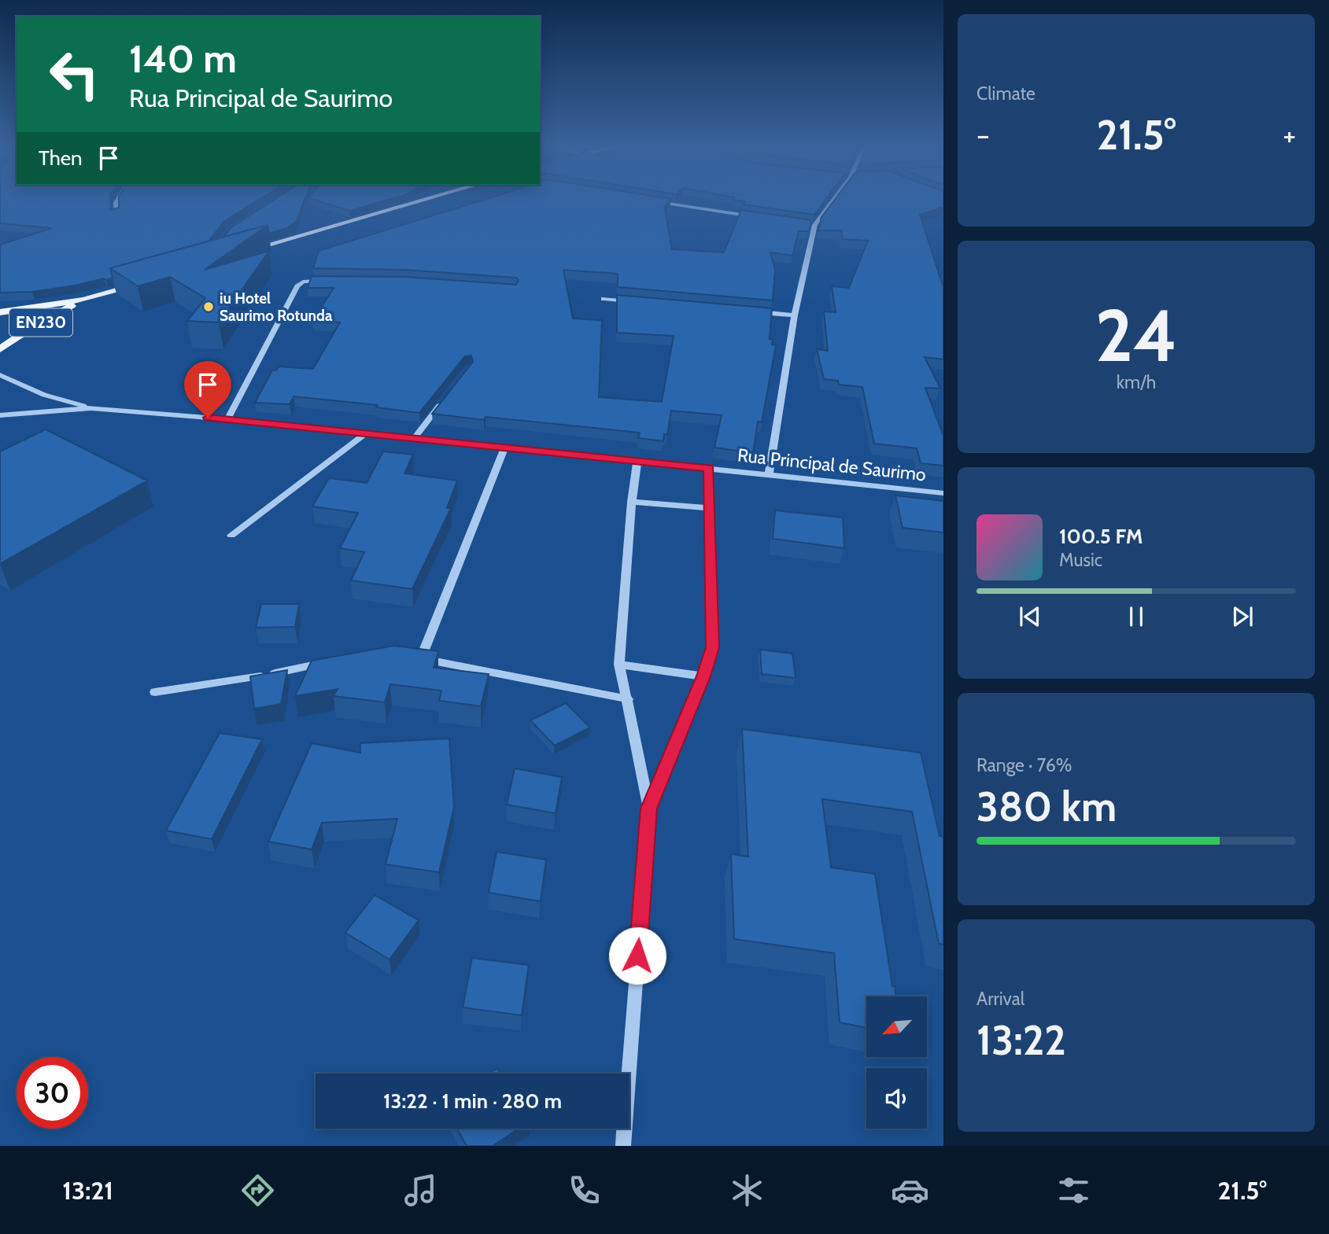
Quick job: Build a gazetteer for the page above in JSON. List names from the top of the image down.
{
  "streets": {
    "main road": ["EN230"],
    "street": ["Rua Principal de Saurimo"]
  },
  "places": ["iu Hotel Saurimo Rotunda"],
  "north": "bottom left",
  "page": {
    "tile": [
      "Climate",
      ["24", "km/h"],
      ["Range · 76%", "380 km"],
      ["Arrival", "13:22"]
    ],
    "turn": ["140 m", "Rua Principal de Saurimo"],
    "heat": ["−", "21.5°", "+"],
    "then": "Then",
    "song": ["100.5 FM", "Music"],
    "limit": "30",
    "trip": "13:22 · 1 min · 280 m",
    "tabs": ["13:21", "21.5°"]
  }
}
